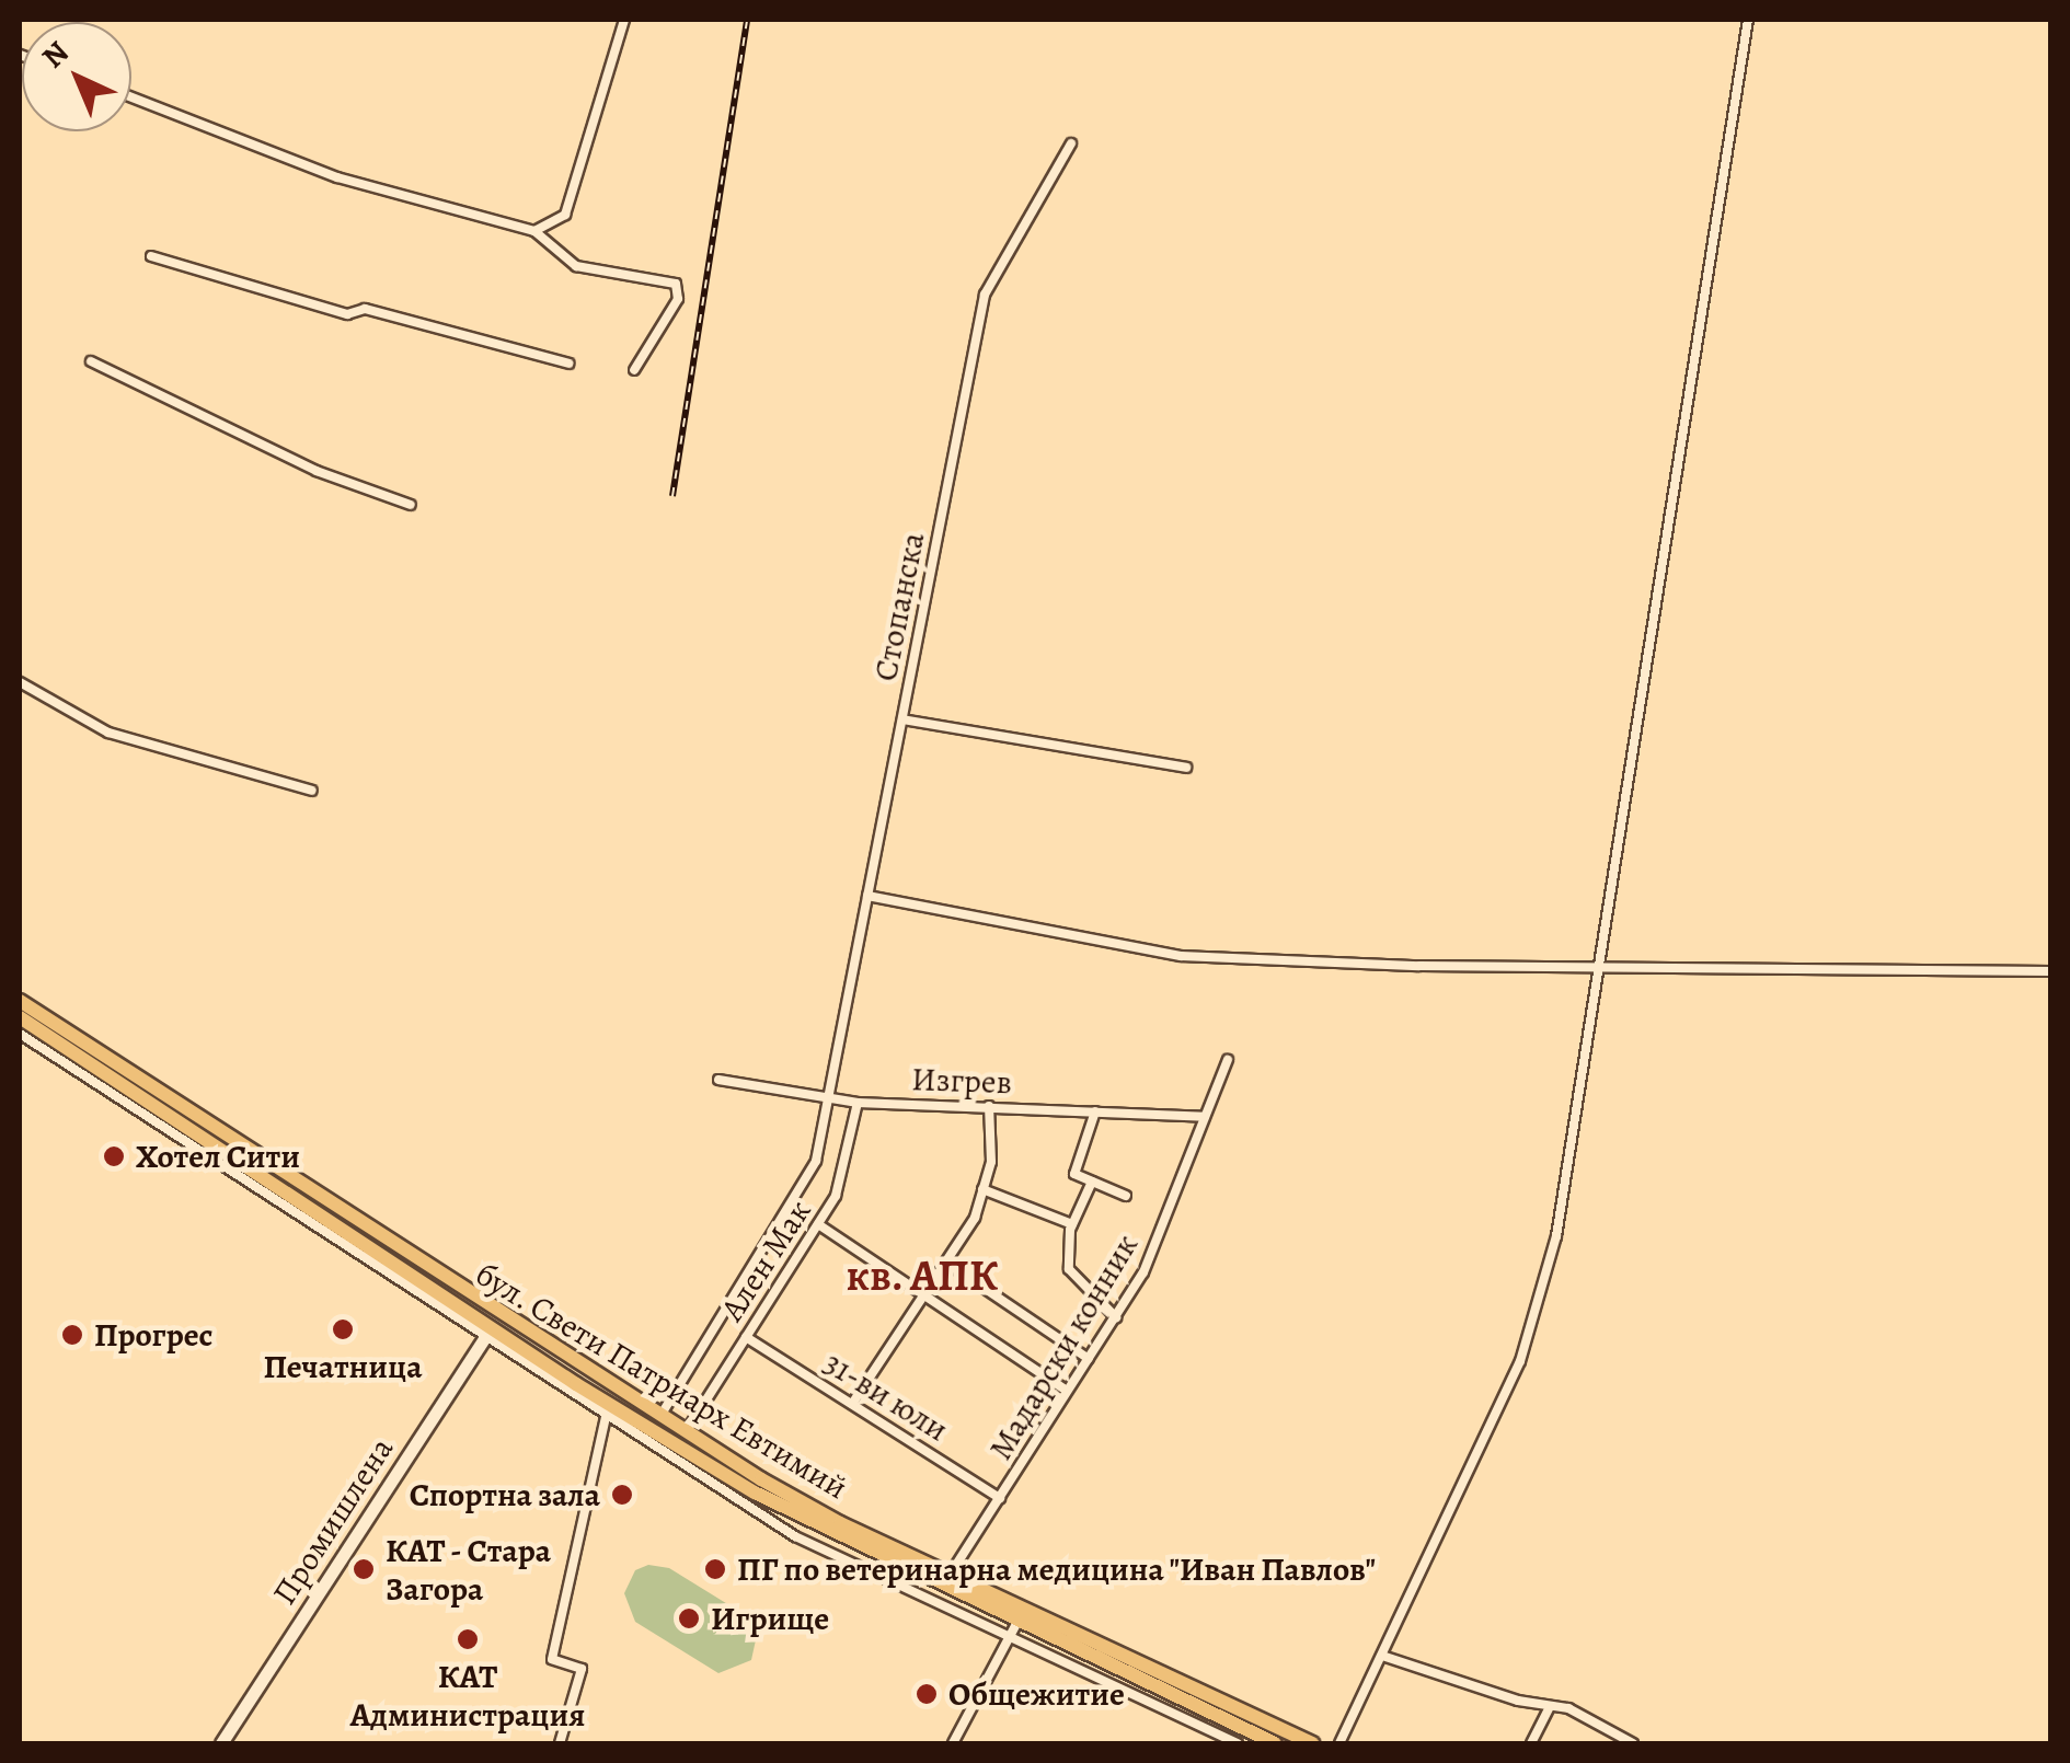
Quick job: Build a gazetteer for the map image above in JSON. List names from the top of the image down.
{
  "streets": {
    "main road": ["бул. Свети Патриарх Евтимий", "Промишлена"],
    "street": [
      "Стопанска",
      "Изгрев",
      "Ален Мак",
      "Мадарски конник",
      "31-ви юли"
    ]
  },
  "crossings": [
    ["Стопанска", "Изгрев"],
    ["Стопанска", "бул. Свети Патриарх Евтимий"],
    ["Изгрев", "Ален Мак"],
    ["Изгрев", "Мадарски конник"],
    ["Ален Мак", "бул. Свети Патриарх Евтимий"],
    ["Ален Мак", "31-ви юли"],
    ["Мадарски конник", "бул. Свети Патриарх Евтимий"],
    ["Мадарски конник", "31-ви юли"],
    ["бул. Свети Патриарх Евтимий", "Промишлена"]
  ],
  "districts": ["кв. АПК"],
  "places": [
    "Хотел Сити",
    "Печатница",
    "Прогрес",
    "Спортна зала",
    "КАТ - Стара Загора",
    "ПГ по ветеринарна медицина \"Иван Павлов\"",
    "Игрище",
    "КАТ Администрация",
    "Общежитие"
  ],
  "north": "top left"
}
